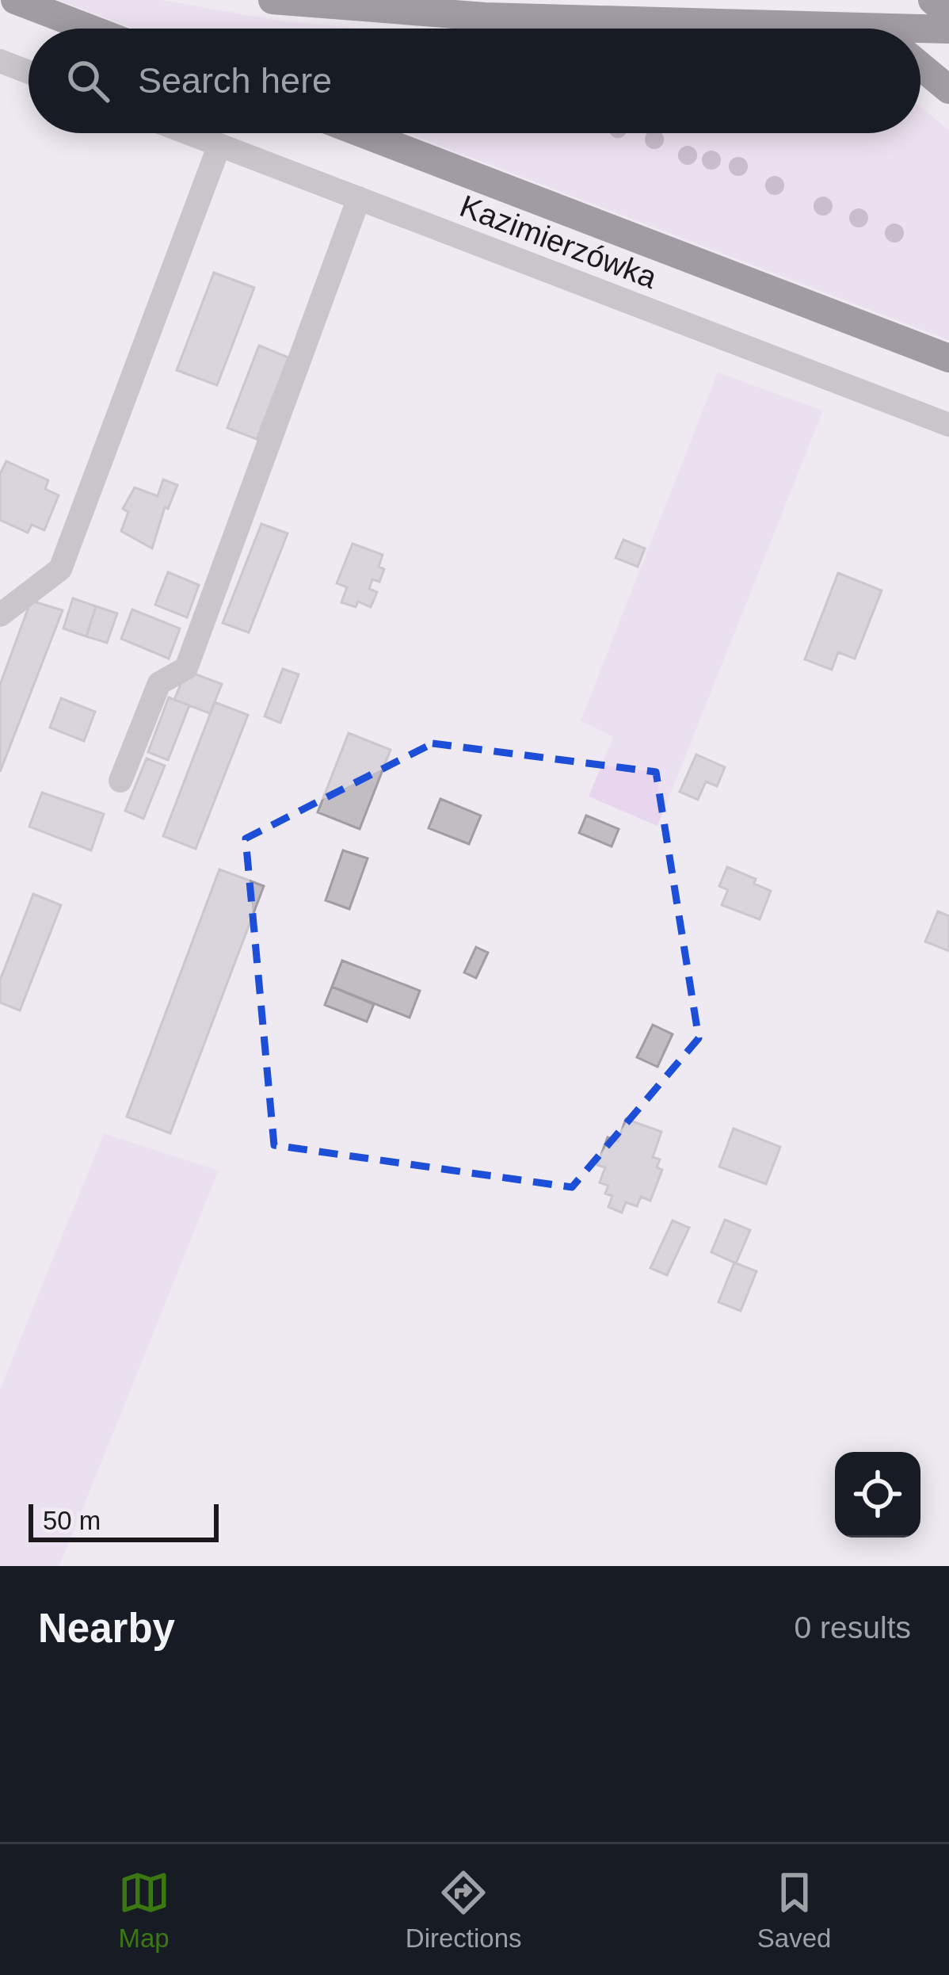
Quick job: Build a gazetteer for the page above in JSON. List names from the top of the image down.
{
  "streets": {
    "street": ["Kazimierzówka"]
  },
  "scale_bar": "50 m",
  "page": {
    "search": "Search here",
    "scale": "50 m",
    "heading": ["Nearby", "0 results"],
    "nav": ["Map", "Directions", "Saved"]
  }
}
